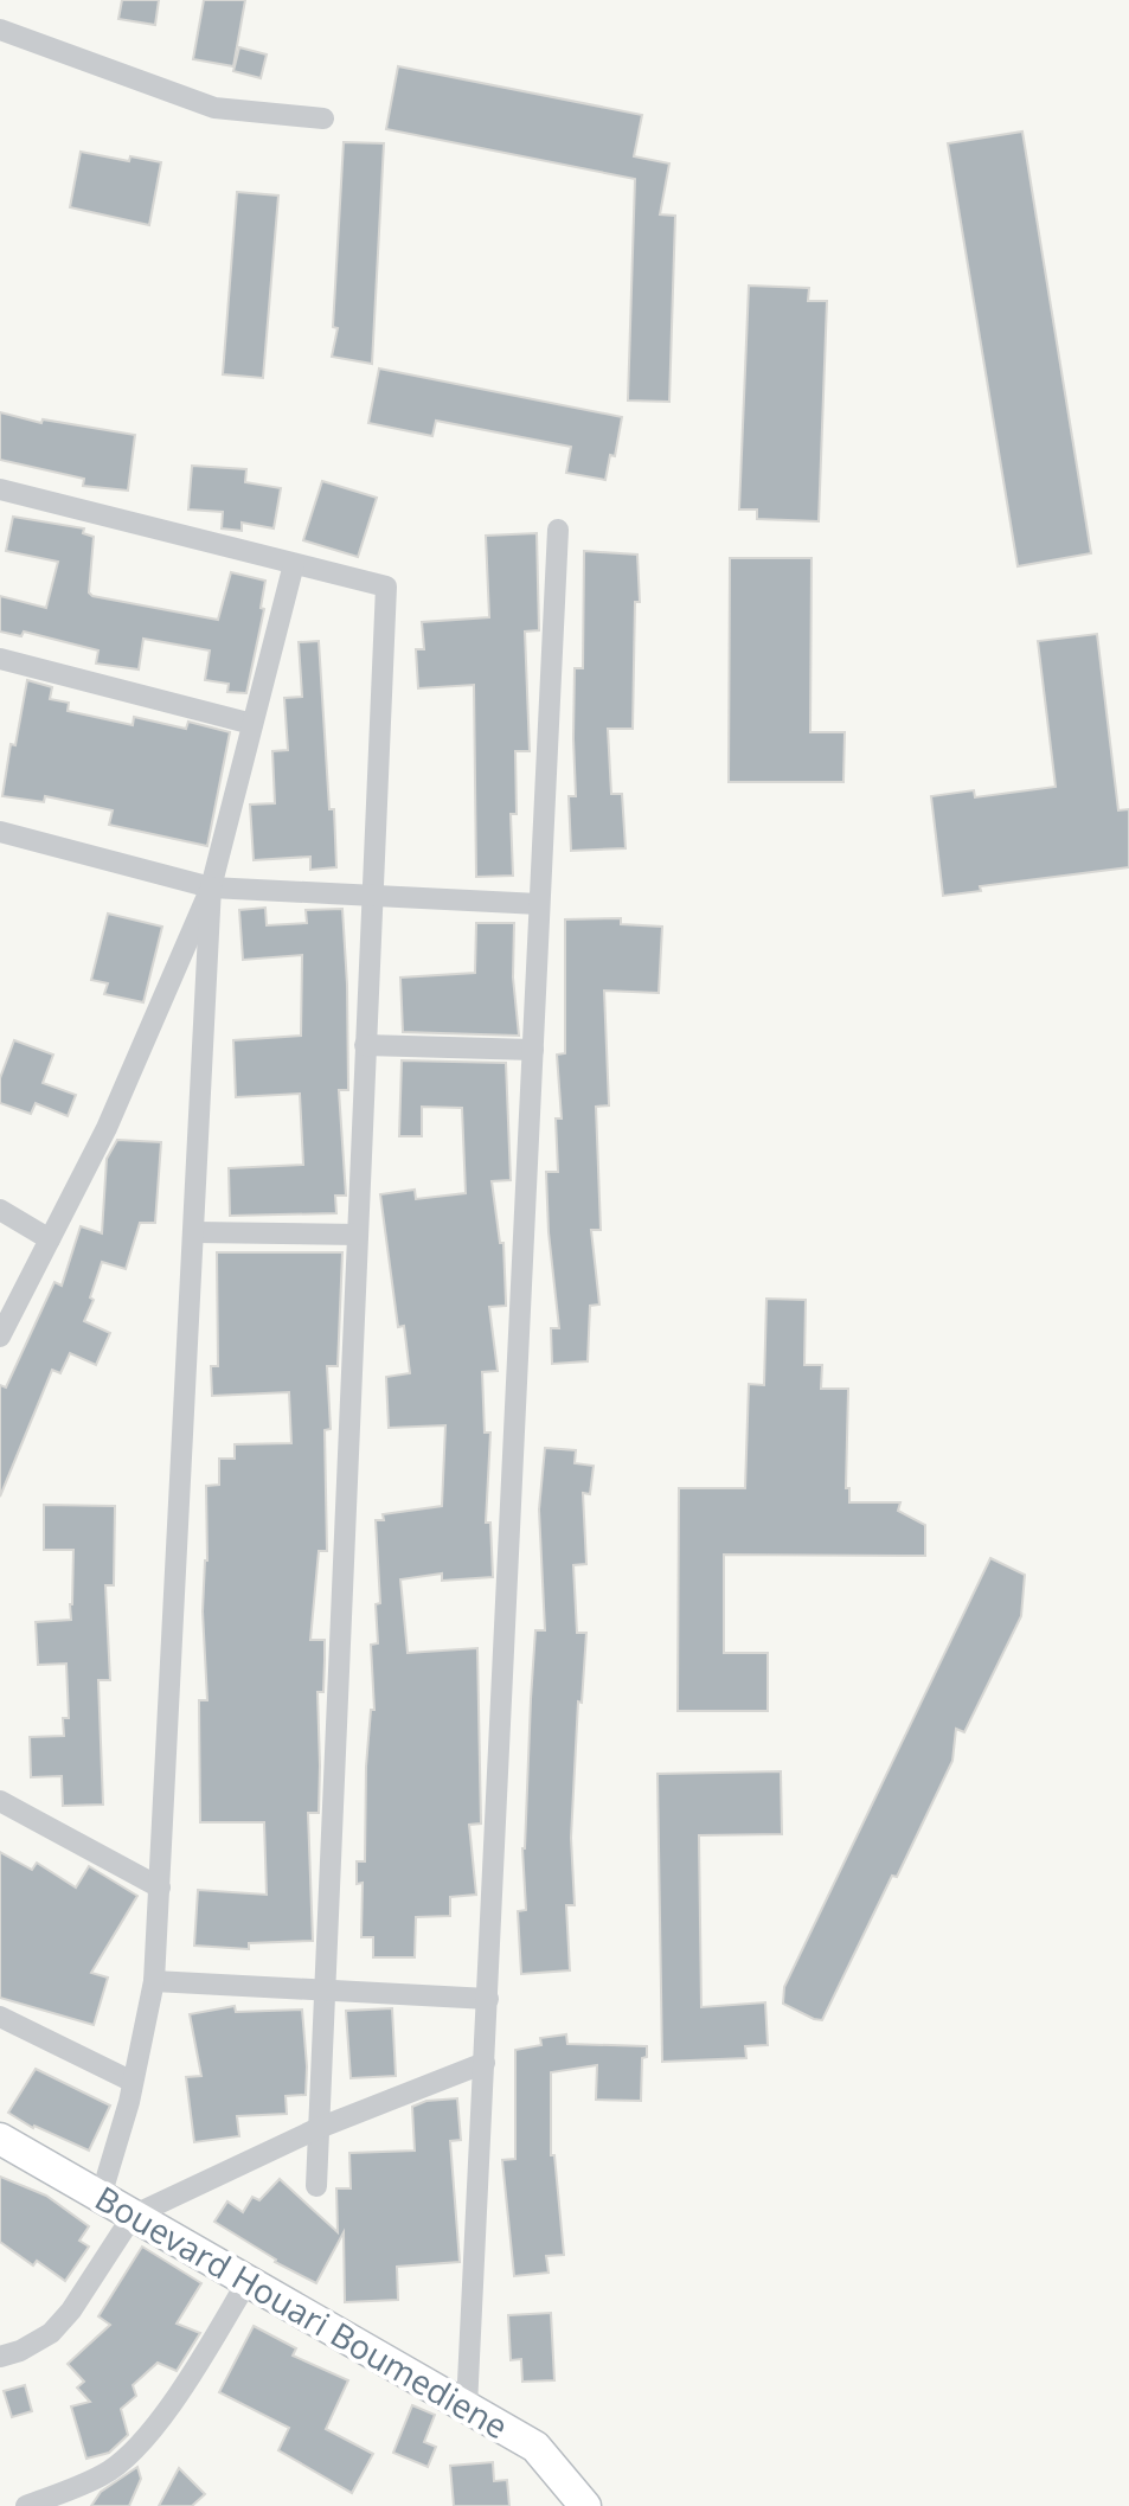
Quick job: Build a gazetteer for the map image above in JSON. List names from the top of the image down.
{
  "streets": {
    "street": ["Bouevard Houari Boumediene"]
  }
}
